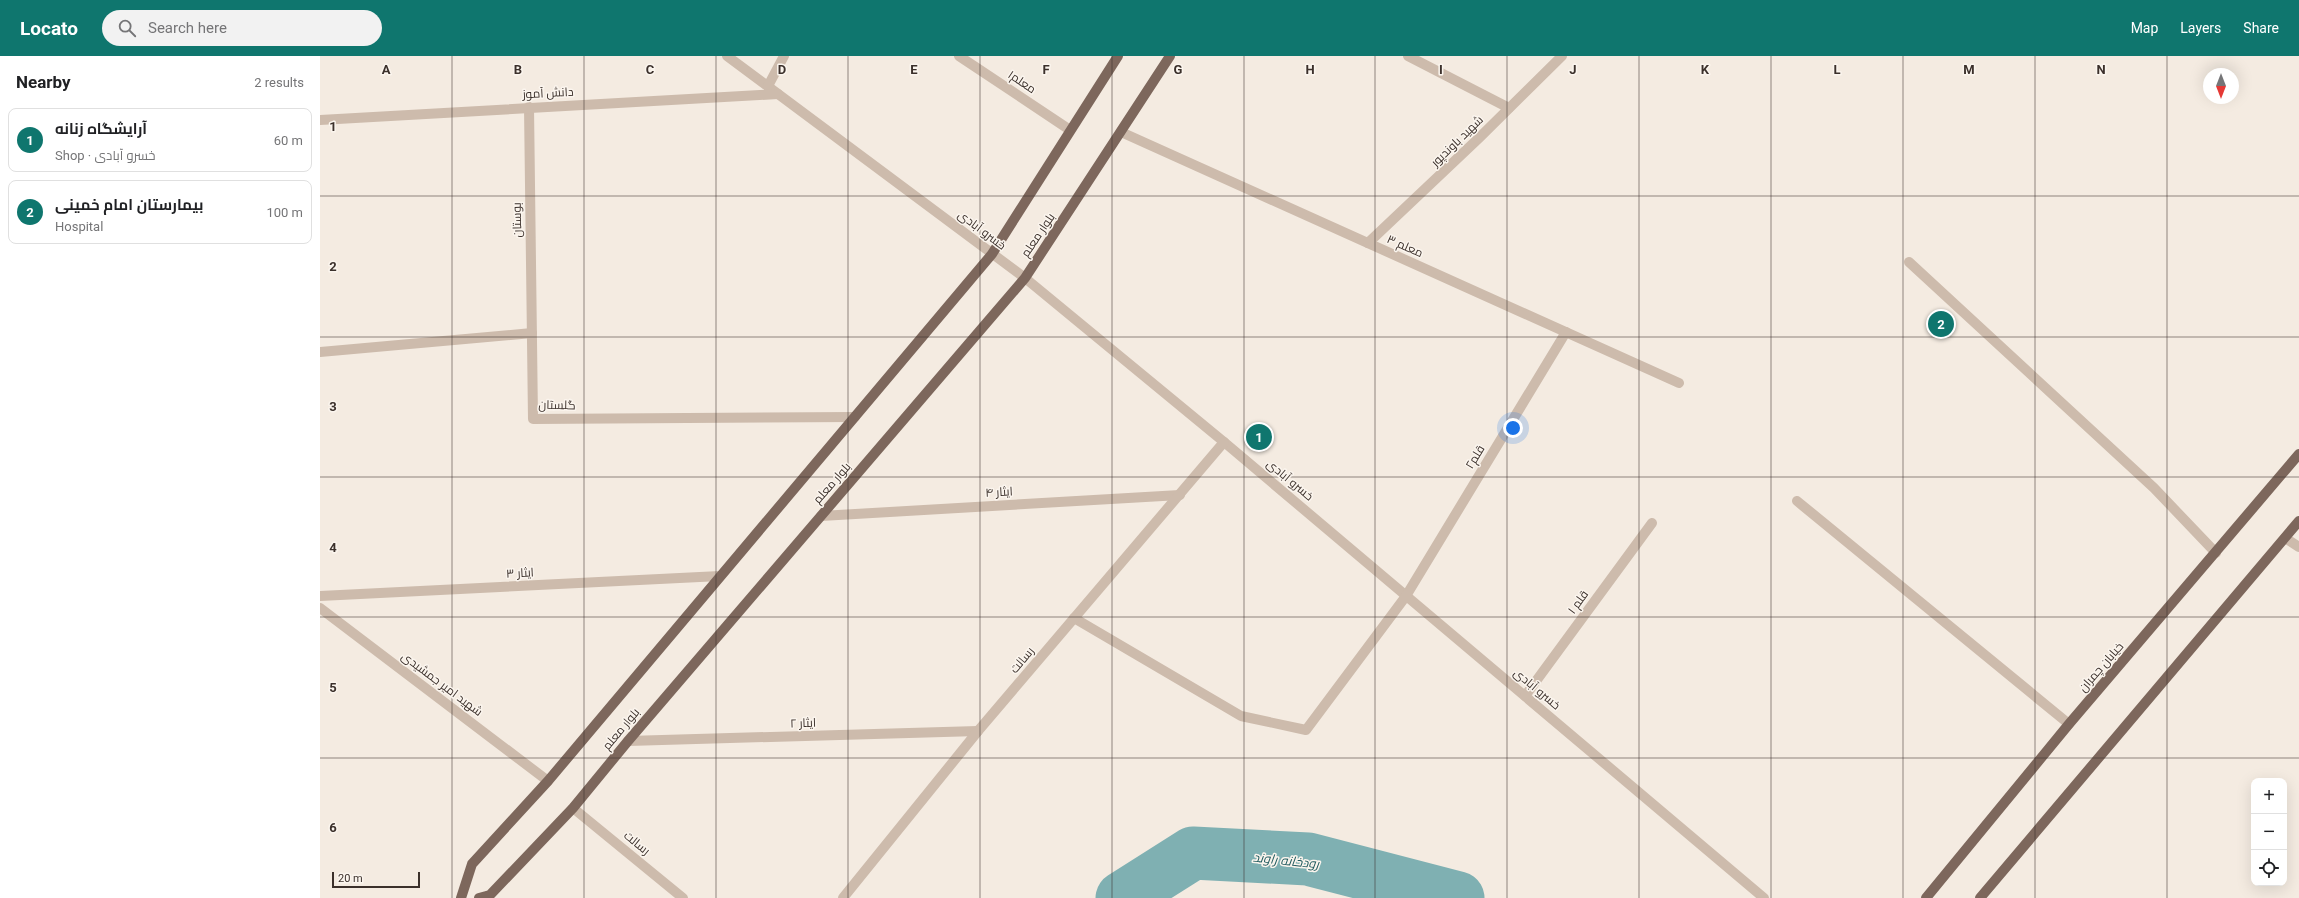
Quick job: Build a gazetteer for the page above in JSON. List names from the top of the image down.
{
  "streets": {
    "main road": ["بلوار معلم", "خیابان چمران"],
    "street": [
      "معلم۱",
      "دانش آموز",
      "شهید باوندپور",
      "بوستان",
      "خسرو آبادی",
      "معلم ۳",
      "گلستان",
      "قلم۲",
      "ایثار ۴",
      "ایثار ۳",
      "قلم ۱",
      "رسالت",
      "شهید امیر جمشیدی",
      "ایثار ۲"
    ]
  },
  "crossings": [
    ["معلم۱", "بلوار معلم"],
    ["دانش آموز", "بوستان"],
    ["دانش آموز", "خسرو آبادی"],
    ["شهید باوندپور", "معلم ۳"],
    ["بوستان", "گلستان"],
    ["خسرو آبادی", "بلوار معلم"],
    ["خسرو آبادی", "قلم۲"],
    ["خسرو آبادی", "قلم ۱"],
    ["خسرو آبادی", "رسالت"],
    ["بلوار معلم", "معلم ۳"],
    ["بلوار معلم", "گلستان"],
    ["بلوار معلم", "ایثار ۴"],
    ["بلوار معلم", "ایثار ۳"],
    ["بلوار معلم", "رسالت"],
    ["بلوار معلم", "شهید امیر جمشیدی"],
    ["بلوار معلم", "ایثار ۲"],
    ["معلم ۳", "قلم۲"],
    ["قلم۲", "رسالت"],
    ["ایثار ۴", "رسالت"],
    ["رسالت", "ایثار ۲"]
  ],
  "water": ["رودخانه راوند"],
  "scale_bar": "20 m",
  "north": "bottom",
  "page": {
    "header": "Locato",
    "search": "Search here",
    "nav": ["Map", "Layers", "Share"],
    "heading": ["Nearby", "2 results"],
    "list": [
      {
        "mark": "1",
        "name": "آرایشگاه زنانه",
        "note": "Shop · خسرو آبادی",
        "value": "60 m"
      },
      {
        "mark": "2",
        "name": "بیمارستان امام خمینی",
        "note": "Hospital",
        "value": "100 m"
      }
    ],
    "pins": ["2", "1"],
    "map_buttons": ["+", "−"],
    "scale": "20 m"
  },
  "grid": {
    "columns": [
      "A",
      "B",
      "C",
      "D",
      "E",
      "F",
      "G",
      "H",
      "I",
      "J",
      "K",
      "L",
      "M",
      "N"
    ],
    "rows": [
      "1",
      "2",
      "3",
      "4",
      "5",
      "6"
    ]
  }
}
